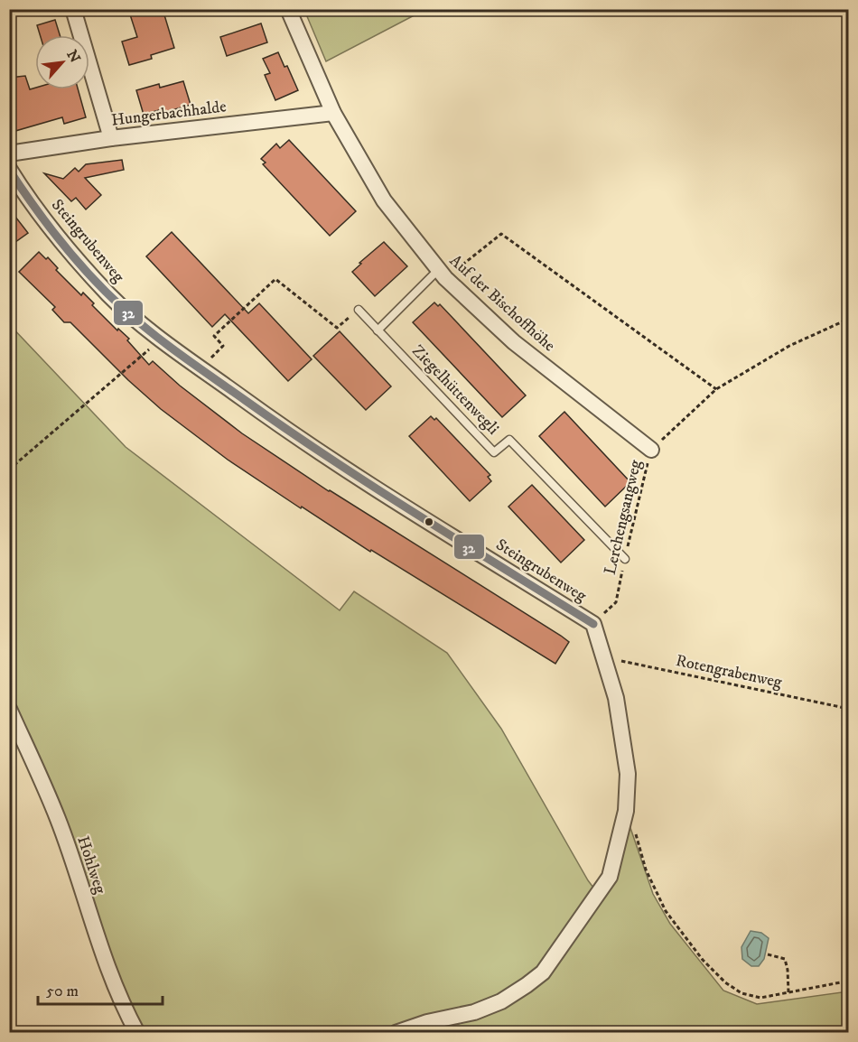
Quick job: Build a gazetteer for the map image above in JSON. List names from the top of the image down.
{
  "streets": {
    "street": [
      "Hungerbachhalde",
      "Steingrubenweg",
      "Auf der Bischoffhöhe",
      "Hohlweg"
    ],
    "lane": ["Ziegelhüttenwegli"],
    "path": ["Lerchengsangweg", "Rotengrabenweg"]
  },
  "crossings": [
    ["Hungerbachhalde", "Auf der Bischoffhöhe"],
    ["Steingrubenweg", "Lerchengsangweg"],
    ["Steingrubenweg", "Rotengrabenweg"],
    ["Auf der Bischoffhöhe", "Lerchengsangweg"],
    ["Ziegelhüttenwegli", "Lerchengsangweg"]
  ],
  "lines": ["transit line 32"],
  "scale_bar": "50 m",
  "north": "top right"
}
